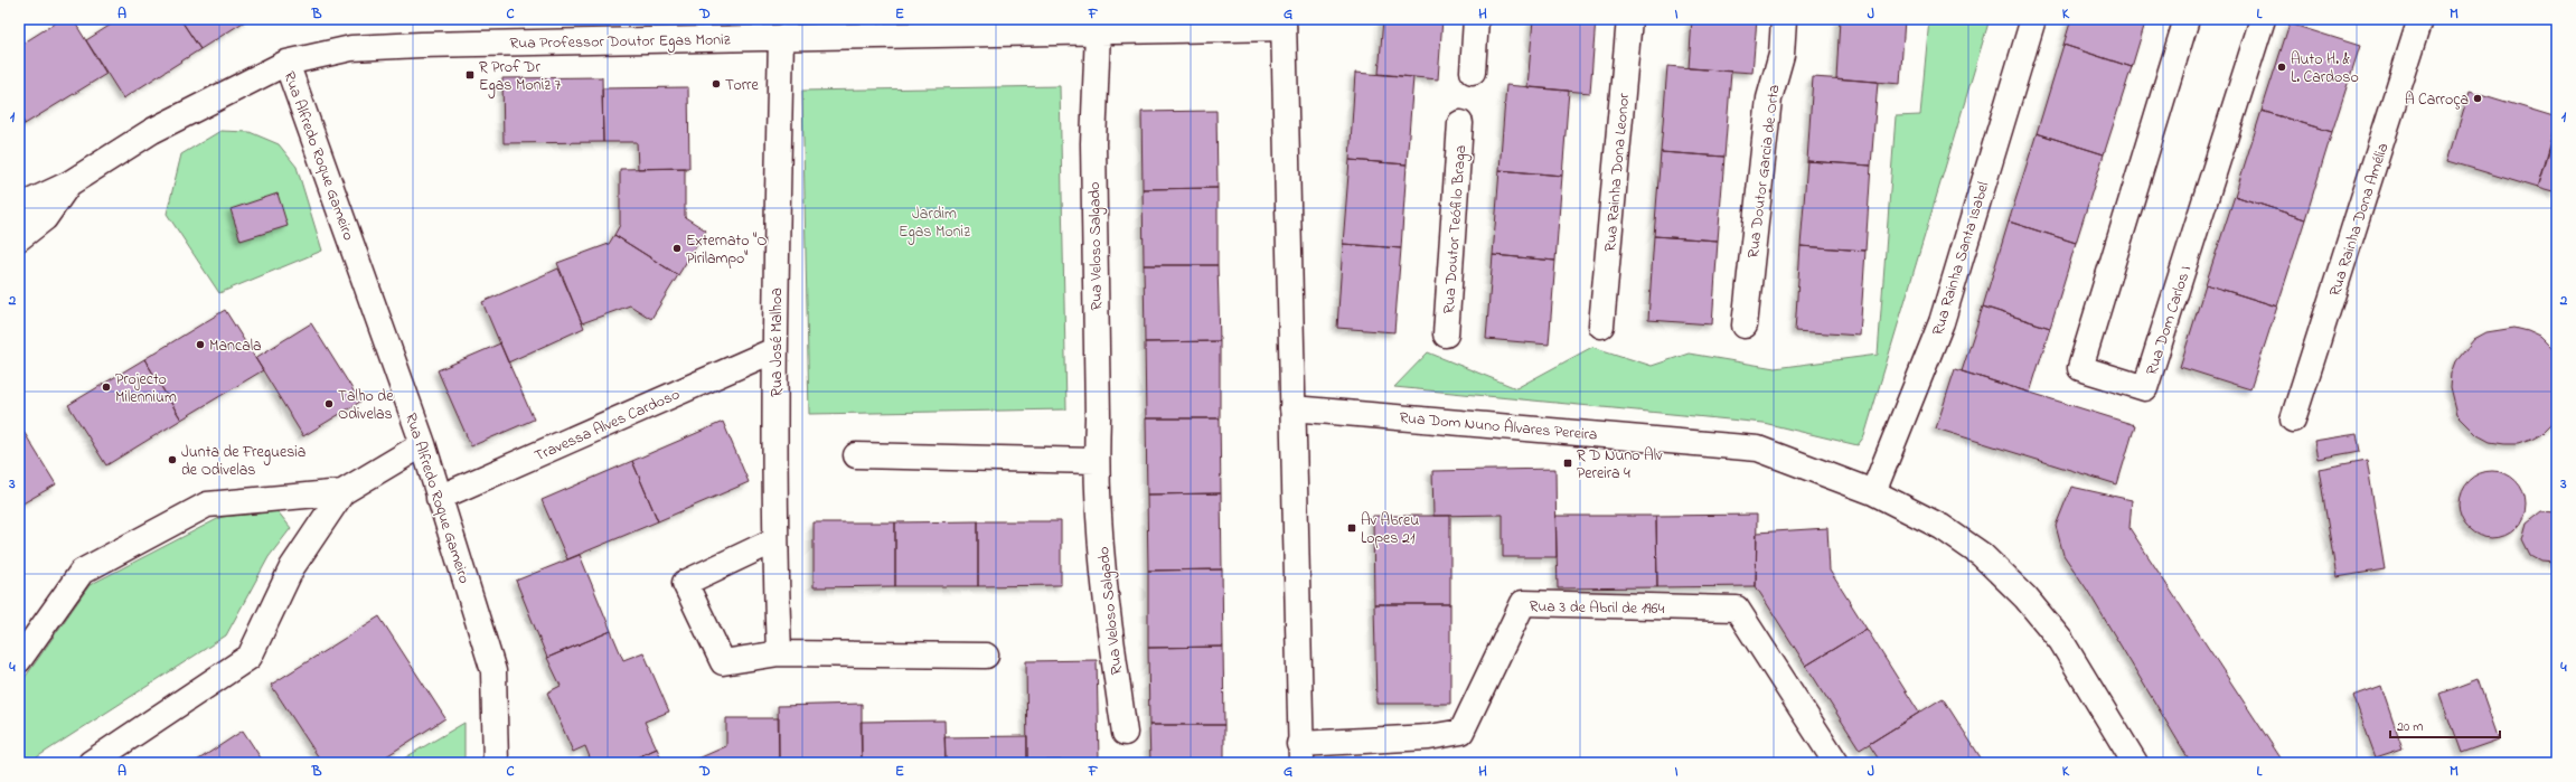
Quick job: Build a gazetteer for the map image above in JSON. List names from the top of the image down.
{
  "streets": {
    "street": [
      "Rua Professor Doutor Egas Moniz",
      "Rua Alfredo Roque Gameiro",
      "Rua Doutor Garcia de Orta",
      "Rua Rainha Dona Leonor",
      "Rua Rainha Dona Amélia",
      "Rua Doutor Teófilo Braga",
      "Rua Veloso Salgado",
      "Rua Rainha Santa Isabel",
      "Rua Dom Carlos I",
      "Rua José Malhoa",
      "Travessa Alves Cardoso",
      "Rua Dom Nuno Álvares Pereira",
      "Rua 3 de Abril de 1964"
    ]
  },
  "crossings": [
    ["Rua Professor Doutor Egas Moniz", "Rua Alfredo Roque Gameiro"],
    ["Rua Professor Doutor Egas Moniz", "Rua Veloso Salgado"],
    ["Rua Professor Doutor Egas Moniz", "Rua José Malhoa"],
    ["Rua Alfredo Roque Gameiro", "Travessa Alves Cardoso"],
    ["Rua Rainha Santa Isabel", "Rua Dom Nuno Álvares Pereira"],
    ["Rua José Malhoa", "Travessa Alves Cardoso"]
  ],
  "parks": ["Jardim Egas Moniz"],
  "places": {
    "other": [
      "Auto H. & L. Cardoso",
      "Torre",
      "A Carroça",
      "Externato \"O Pirilampo\"",
      "Mancala",
      "Projecto Milennium",
      "Talho de Odivelas",
      "Junta de Freguesia de Odivelas"
    ],
    "transit": ["R Prof Dr Egas Moniz 7", "R D Nuno Alv Pereira 4", "Av Abreu Lopes 21"]
  },
  "scale_bar": "20 m",
  "grid": {
    "columns": [
      "A",
      "B",
      "C",
      "D",
      "E",
      "F",
      "G",
      "H",
      "I",
      "J",
      "K",
      "L",
      "M"
    ],
    "rows": [
      "1",
      "2",
      "3",
      "4"
    ]
  }
}
